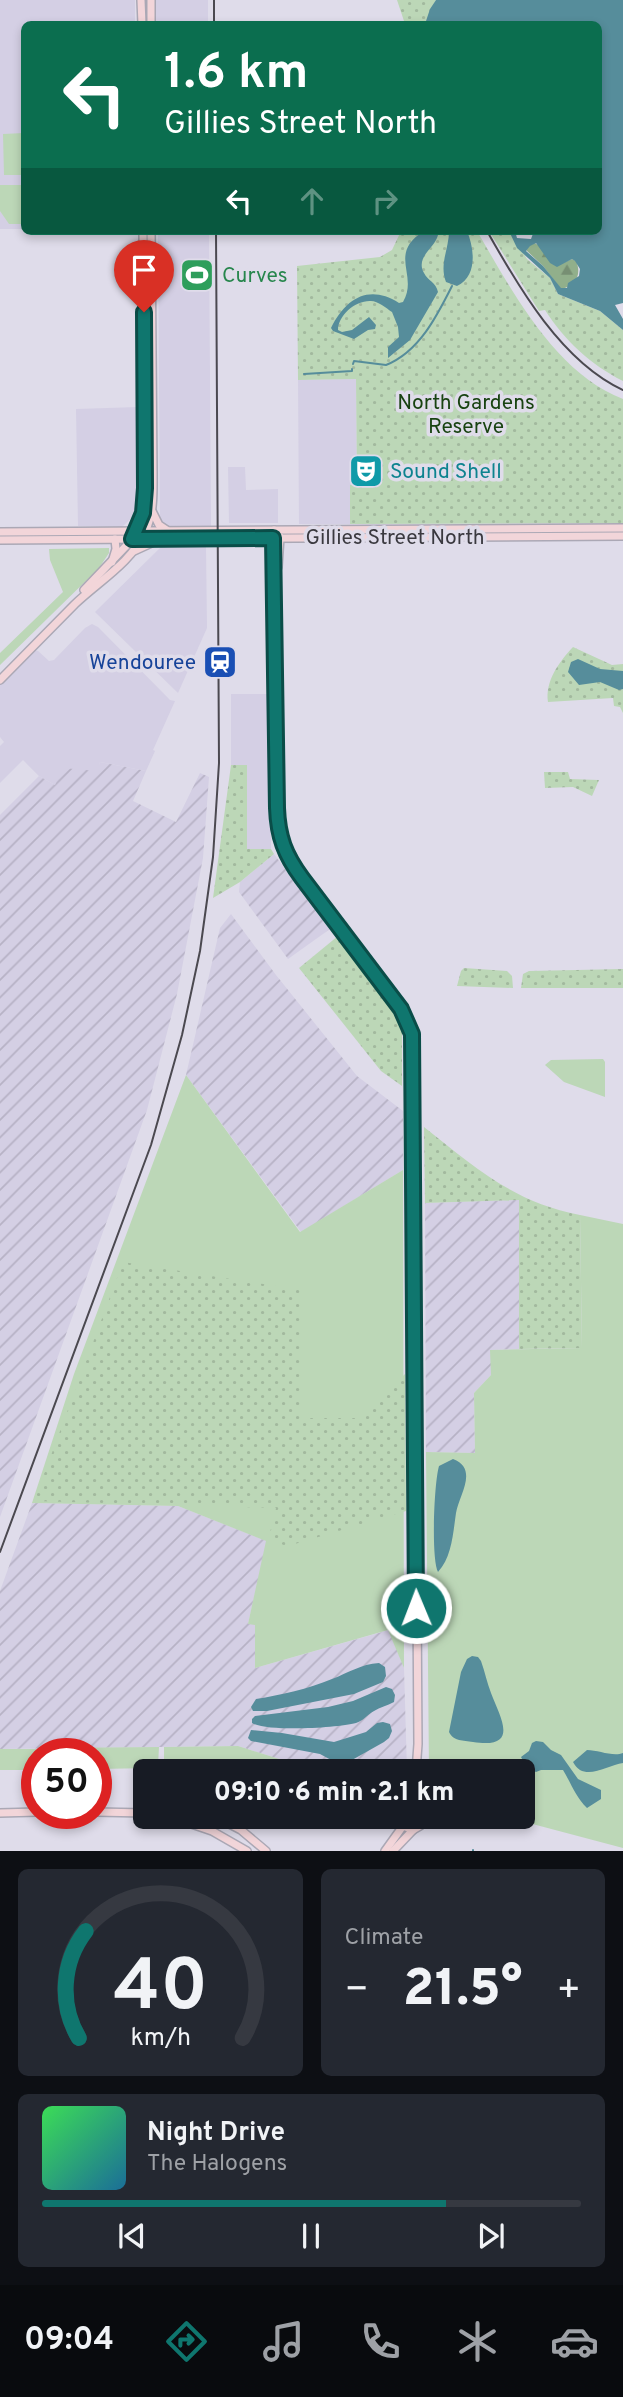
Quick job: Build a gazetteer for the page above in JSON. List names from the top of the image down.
{
  "streets": {
    "main road": ["Gillies Street North"]
  },
  "parks": ["North Gardens Reserve"],
  "places": {
    "sports": ["Curves"],
    "theatre": ["Sound Shell"],
    "station": ["Wendouree"]
  },
  "page": {
    "turn": ["1.6 km", "Gillies Street North"],
    "limit": "50",
    "trip": "09:10 · 6 min · 2.1 km",
    "tile": "Climate",
    "heat": ["−", "21.5°", "+"],
    "song": ["Night Drive", "The Halogens"],
    "tabs": "09:04",
    "gauge": ["40", "km/h"]
  }
}
